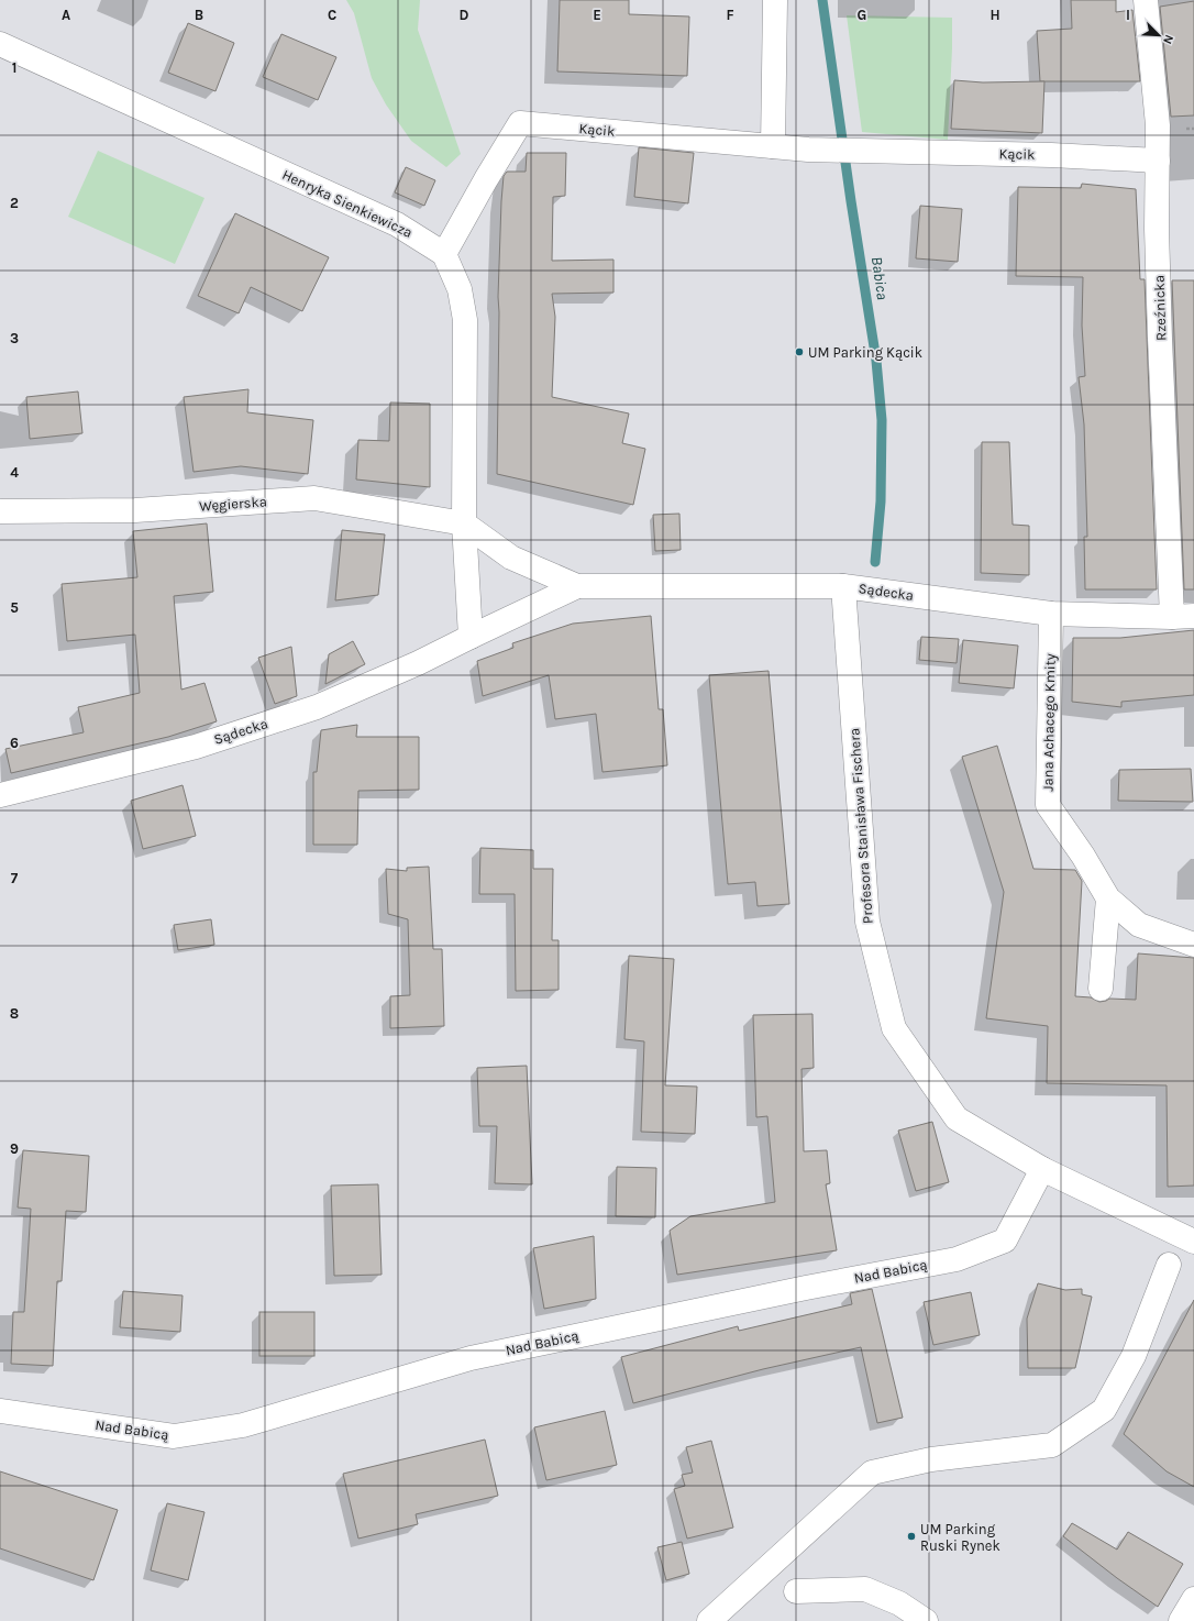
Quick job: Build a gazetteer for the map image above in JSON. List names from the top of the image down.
{
  "streets": {
    "street": [
      "Kącik",
      "Henryka Sienkiewicza",
      "Rzeźnicka",
      "Węgierska",
      "Sądecka",
      "Jana Achacego Kmity",
      "Profesora Stanisława Fischera",
      "Nad Babicą"
    ]
  },
  "crossings": [
    ["Kącik", "Henryka Sienkiewicza"],
    ["Kącik", "Rzeźnicka"],
    ["Rzeźnicka", "Sądecka"],
    ["Węgierska", "Sądecka"],
    ["Sądecka", "Jana Achacego Kmity"],
    ["Sądecka", "Profesora Stanisława Fischera"],
    ["Profesora Stanisława Fischera", "Nad Babicą"]
  ],
  "water": ["Babica"],
  "places": ["UM Parking Kącik", "UM Parking Ruski Rynek"],
  "north": "bottom right",
  "grid": {
    "columns": [
      "A",
      "B",
      "C",
      "D",
      "E",
      "F",
      "G",
      "H",
      "I"
    ],
    "rows": [
      "1",
      "2",
      "3",
      "4",
      "5",
      "6",
      "7",
      "8",
      "9"
    ]
  }
}
